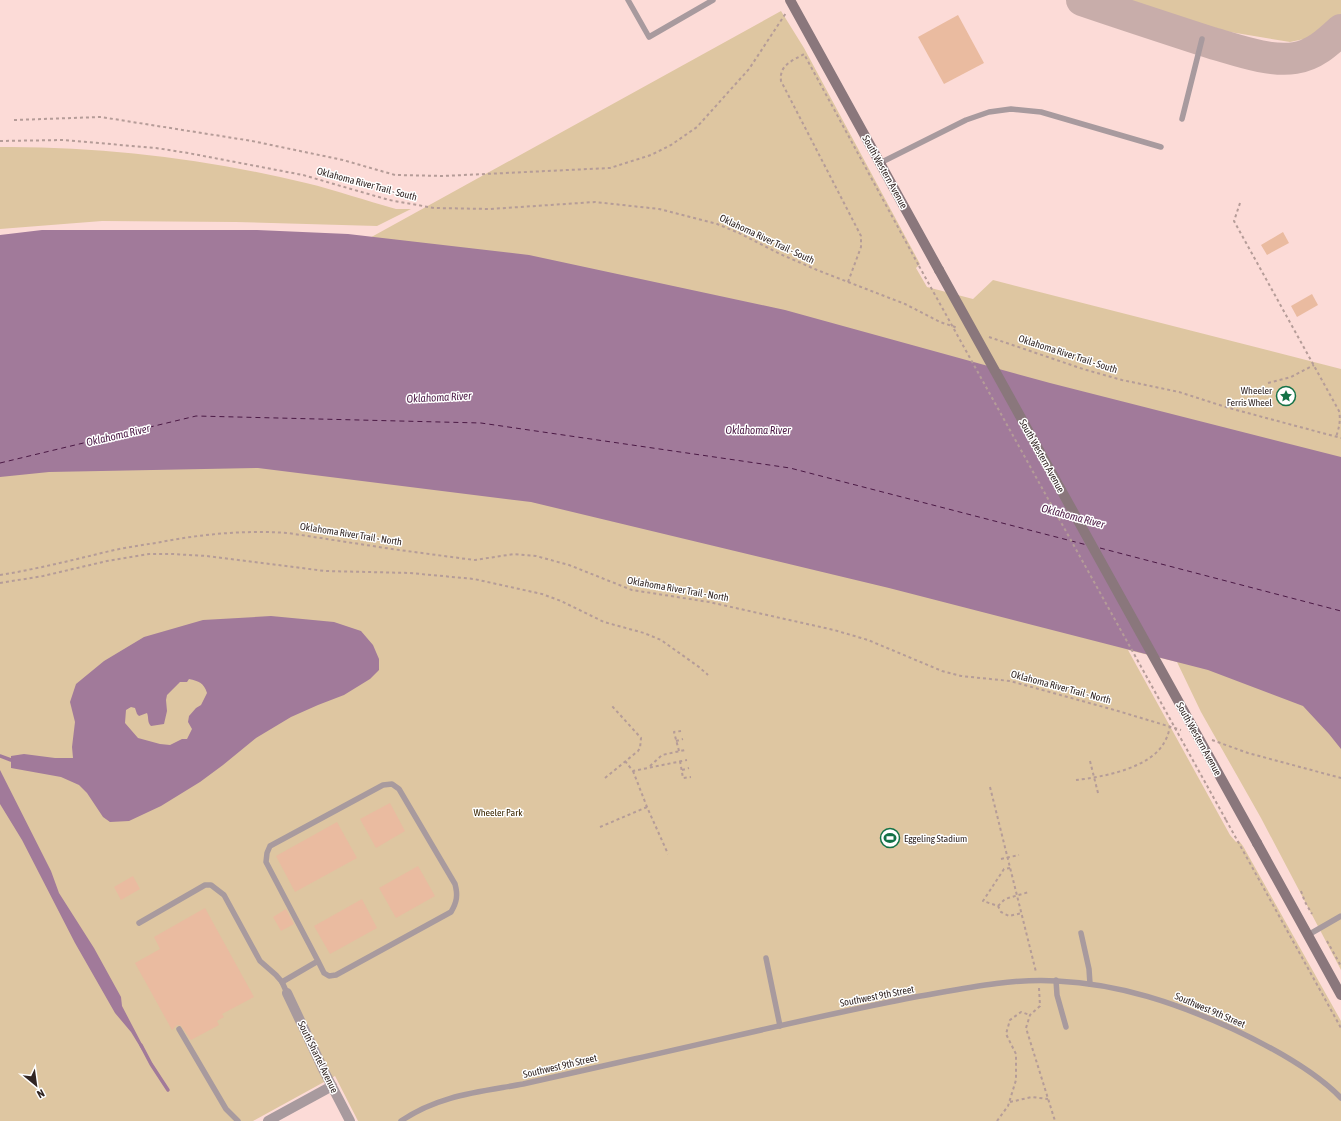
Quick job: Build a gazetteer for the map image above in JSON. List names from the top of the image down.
{
  "streets": {
    "main road": ["South Western Avenue"],
    "street": ["South Shartel Avenue"],
    "lane": ["Southwest 9th Street"],
    "path": ["Oklahoma River Trail - South", "Oklahoma River Trail - North"]
  },
  "water": ["Oklahoma River"],
  "parks": ["Wheeler Park"],
  "places": {
    "place": ["Wheeler Ferris Wheel"],
    "sports": ["Eggeling Stadium"]
  },
  "north": "bottom right"
}
